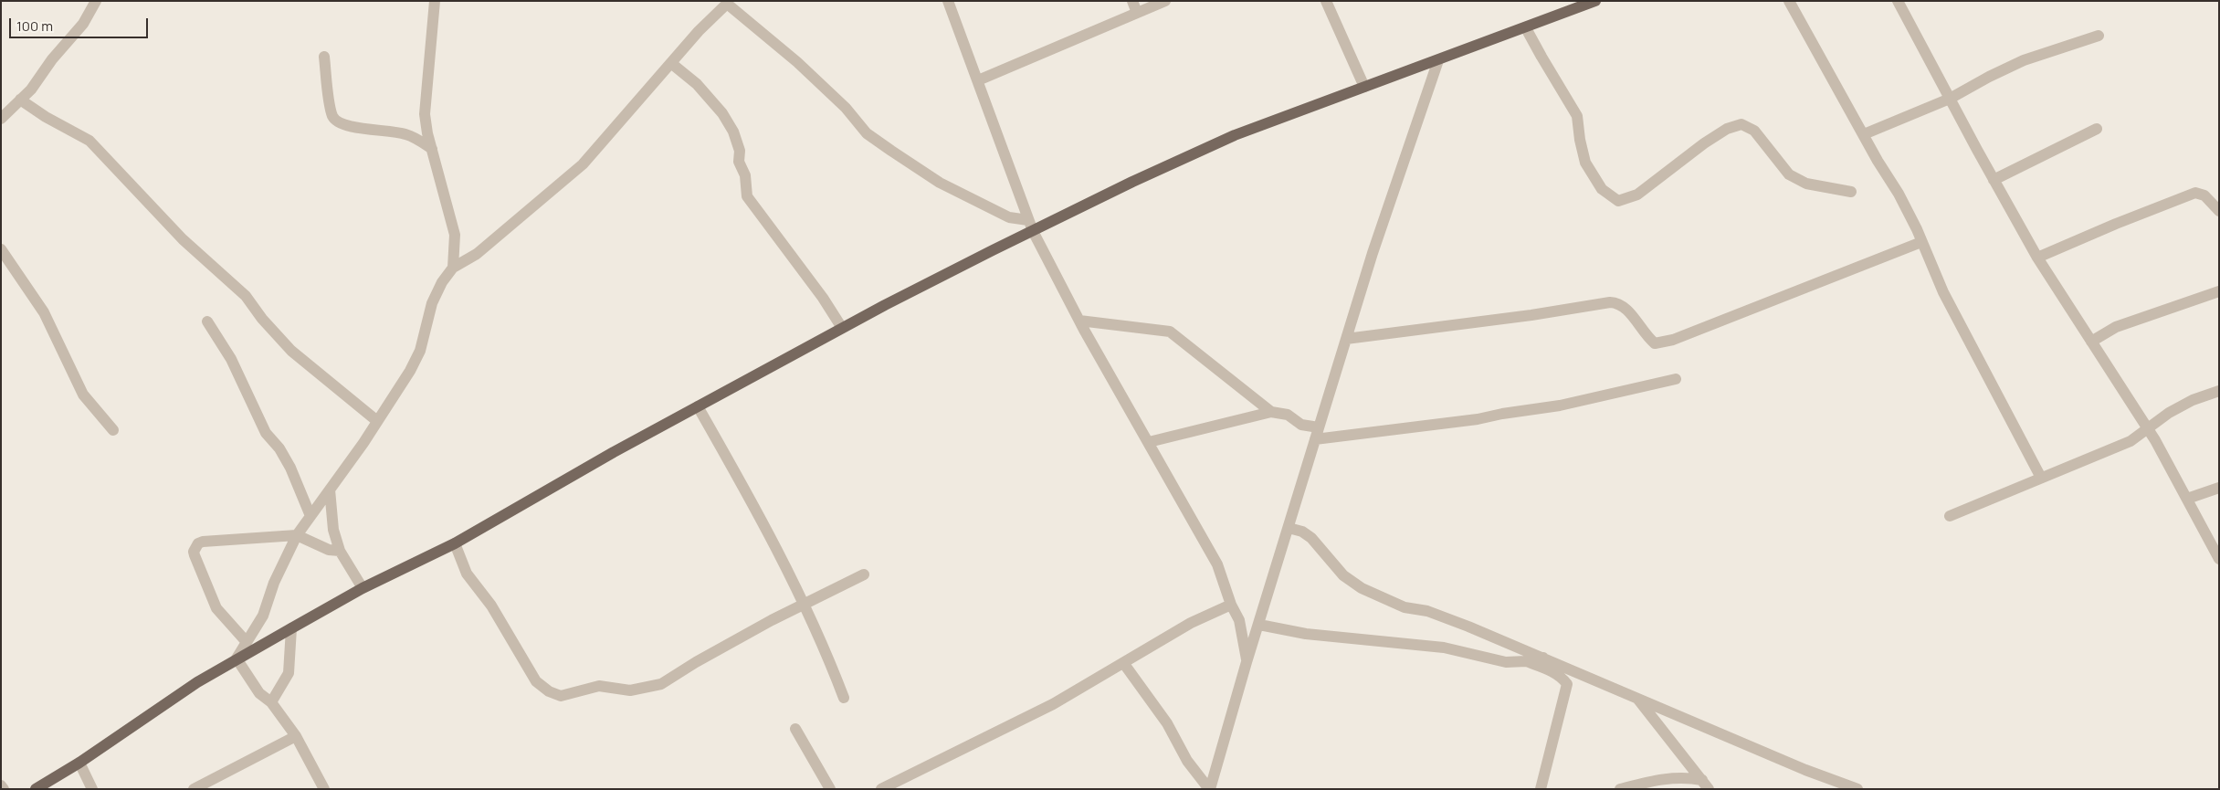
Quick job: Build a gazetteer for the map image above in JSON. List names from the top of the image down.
{
  "scale_bar": "100 m"
}
